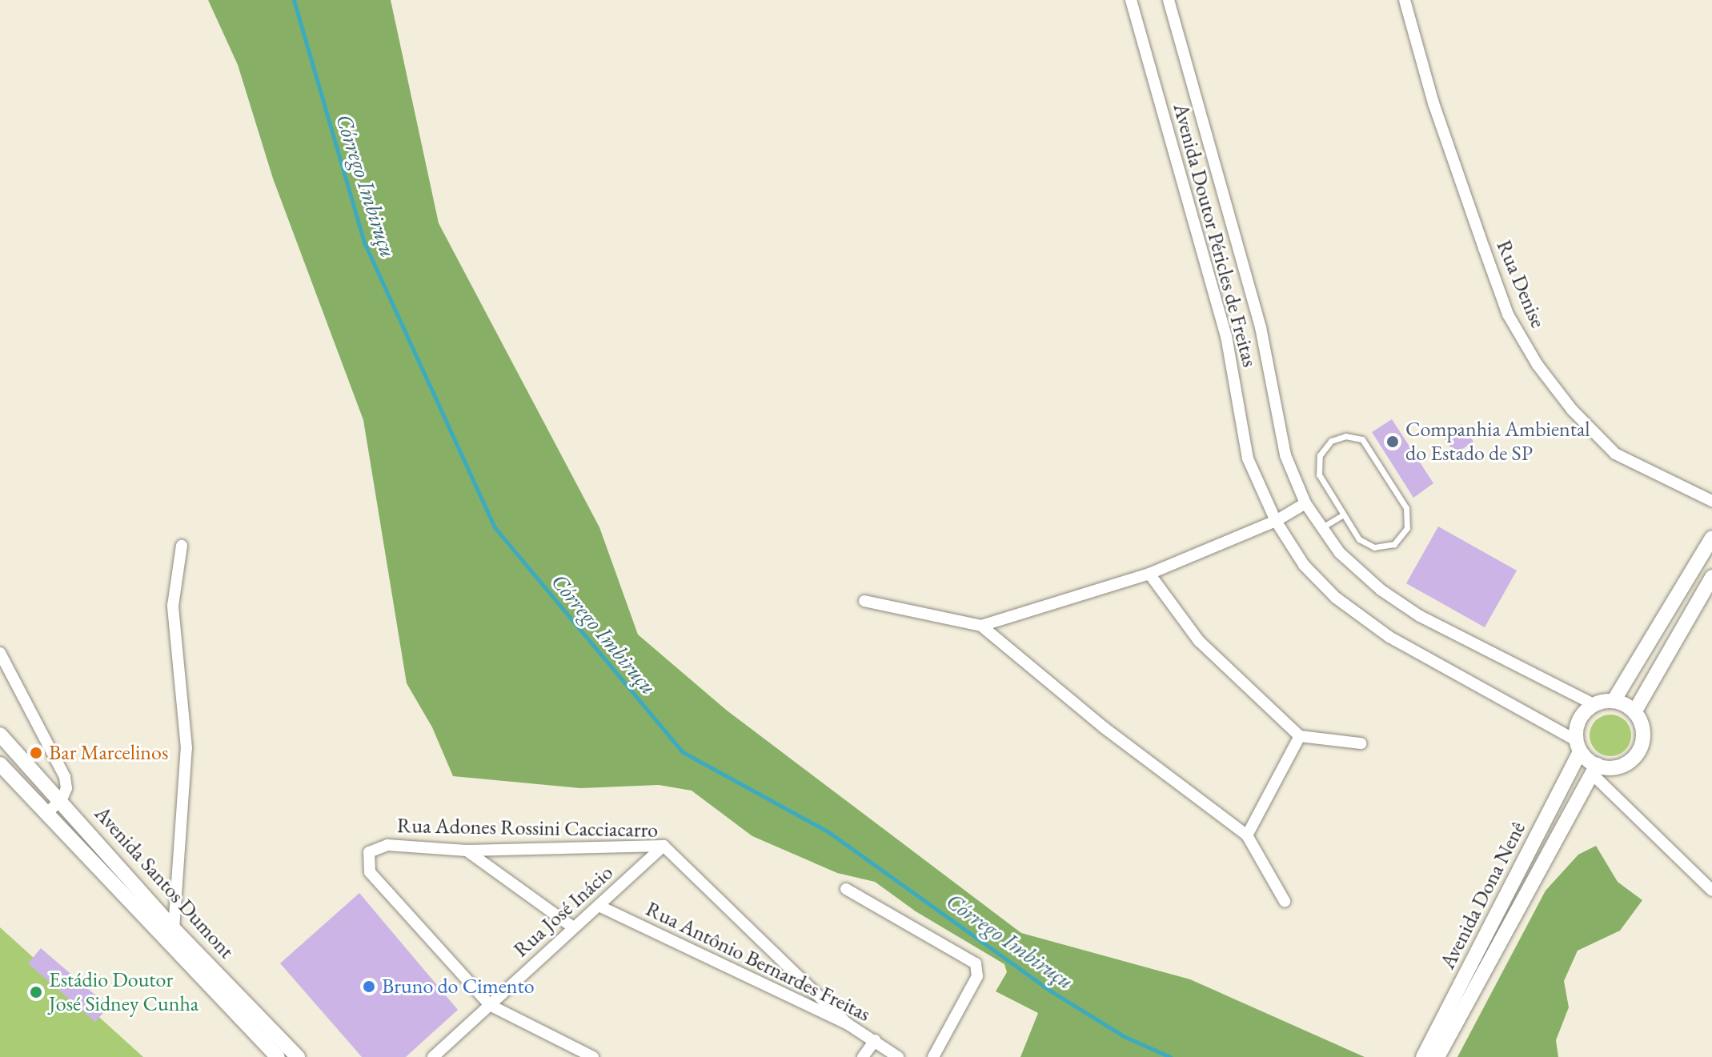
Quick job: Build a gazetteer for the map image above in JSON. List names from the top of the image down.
{
  "streets": {
    "street": [
      "Avenida Doutor Péricles de Freitas",
      "Rua Denise",
      "Rua Adones Rossini Cacciacarro",
      "Avenida Santos Dumont",
      "Avenida Dona Nenê",
      "Rua José Inácio",
      "Rua Antônio Bernardes Freitas"
    ]
  },
  "crossings": [
    ["Avenida Doutor Péricles de Freitas", "Avenida Dona Nenê"],
    ["Rua Adones Rossini Cacciacarro", "Rua José Inácio"],
    ["Rua Adones Rossini Cacciacarro", "Rua Antônio Bernardes Freitas"],
    ["Rua José Inácio", "Rua Antônio Bernardes Freitas"]
  ],
  "water": ["Córrego Imbiruçu"],
  "places": [
    "Companhia Ambiental do Estado de SP",
    "Bar Marcelinos",
    "Bruno do Cimento",
    "Estádio Doutor José Sidney Cunha"
  ]
}
